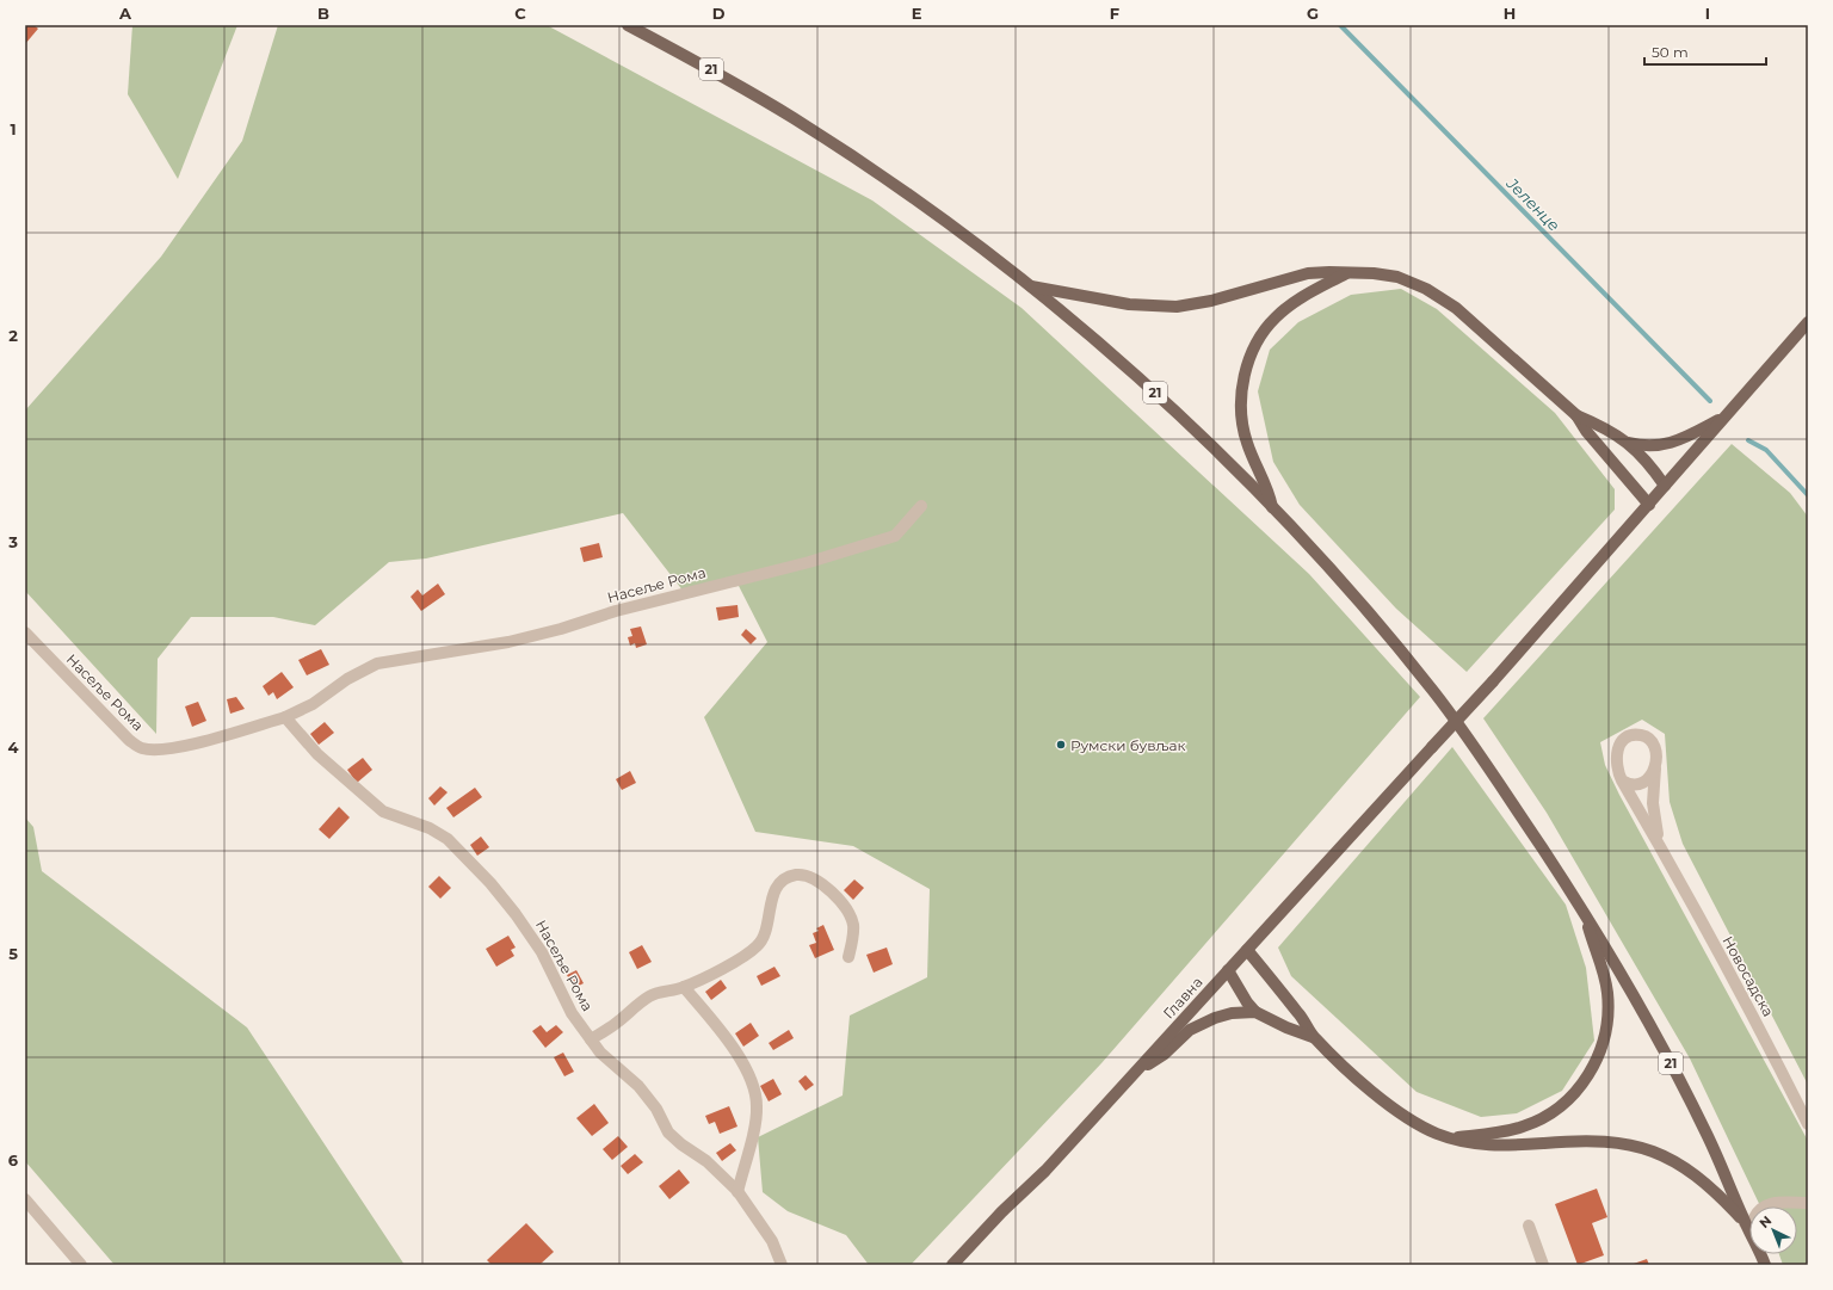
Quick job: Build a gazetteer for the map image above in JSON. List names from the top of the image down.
{
  "streets": {
    "main road": ["21", "Главна"],
    "street": ["Насеље Рома", "Новосадска"]
  },
  "water": ["Јеленце"],
  "places": ["Румски бувљак"],
  "scale_bar": "50 m",
  "north": "top left",
  "grid": {
    "columns": [
      "A",
      "B",
      "C",
      "D",
      "E",
      "F",
      "G",
      "H",
      "I"
    ],
    "rows": [
      "1",
      "2",
      "3",
      "4",
      "5",
      "6"
    ]
  }
}
